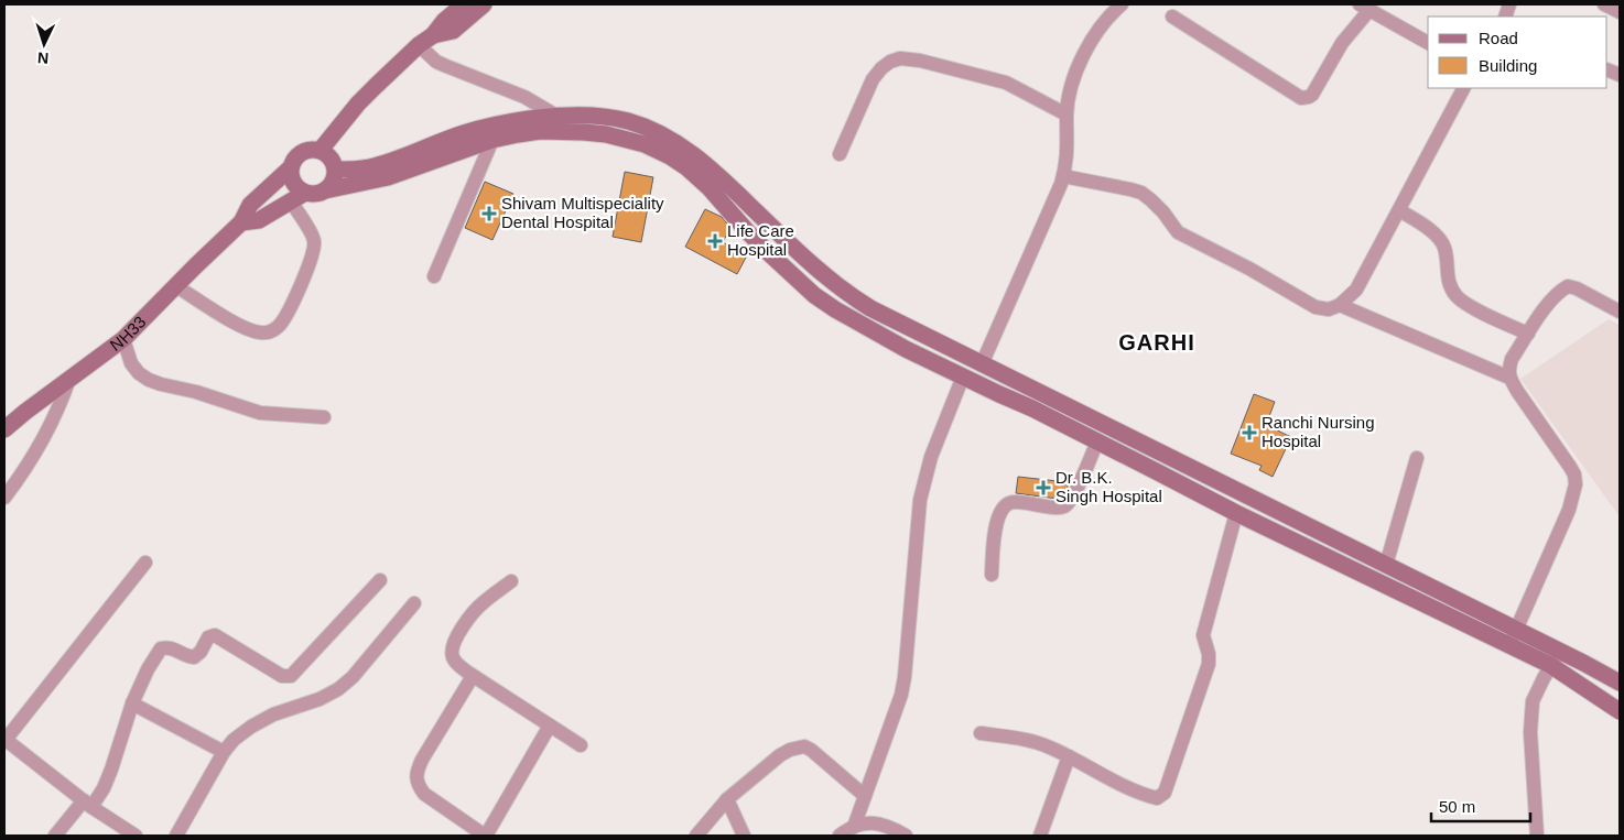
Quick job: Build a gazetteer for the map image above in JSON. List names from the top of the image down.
{
  "streets": {
    "main road": ["NH33"]
  },
  "districts": ["GARHI"],
  "places": {
    "health": [
      "Shivam Multispeciality Dental Hospital",
      "Life Care Hospital",
      "Ranchi Nursing Hospital",
      "Dr. B.K. Singh Hospital"
    ]
  },
  "legend": ["Road", "Building"],
  "scale_bar": "50 m",
  "north": "bottom"
}
